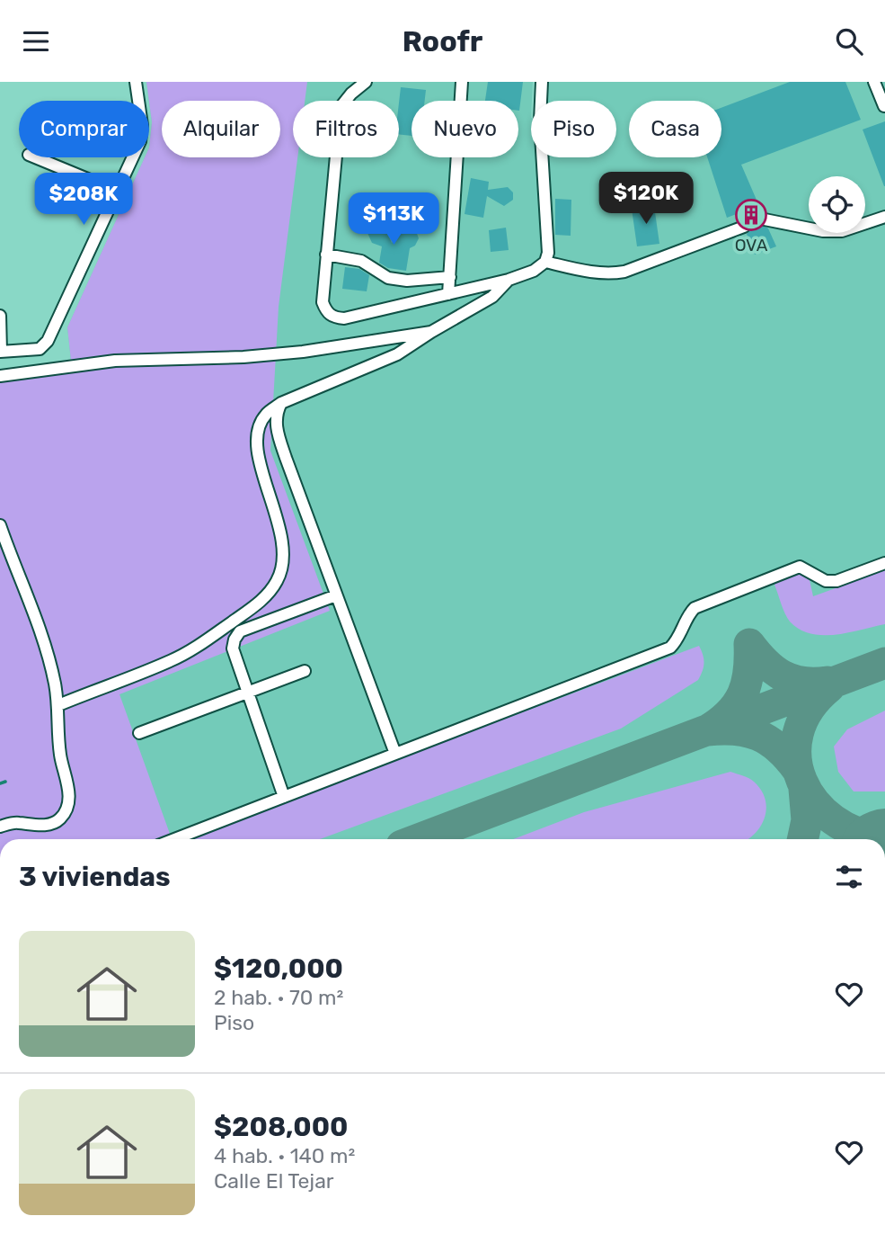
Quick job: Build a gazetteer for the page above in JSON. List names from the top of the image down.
{
  "places": {
    "building": ["OVA"]
  },
  "page": {
    "header": "Roofr",
    "chip": [
      "Comprar",
      "Alquilar",
      "Filtros",
      "Nuevo",
      "Piso",
      "Casa"
    ],
    "price": ["$120K", "$208K", "$113K"],
    "heading": "3 viviendas",
    "list": [
      {
        "name": "$120,000",
        "note": "2 hab. · 70 m² · Piso"
      },
      {
        "name": "$208,000",
        "note": "4 hab. · 140 m² · Calle El Tejar"
      }
    ]
  }
}
